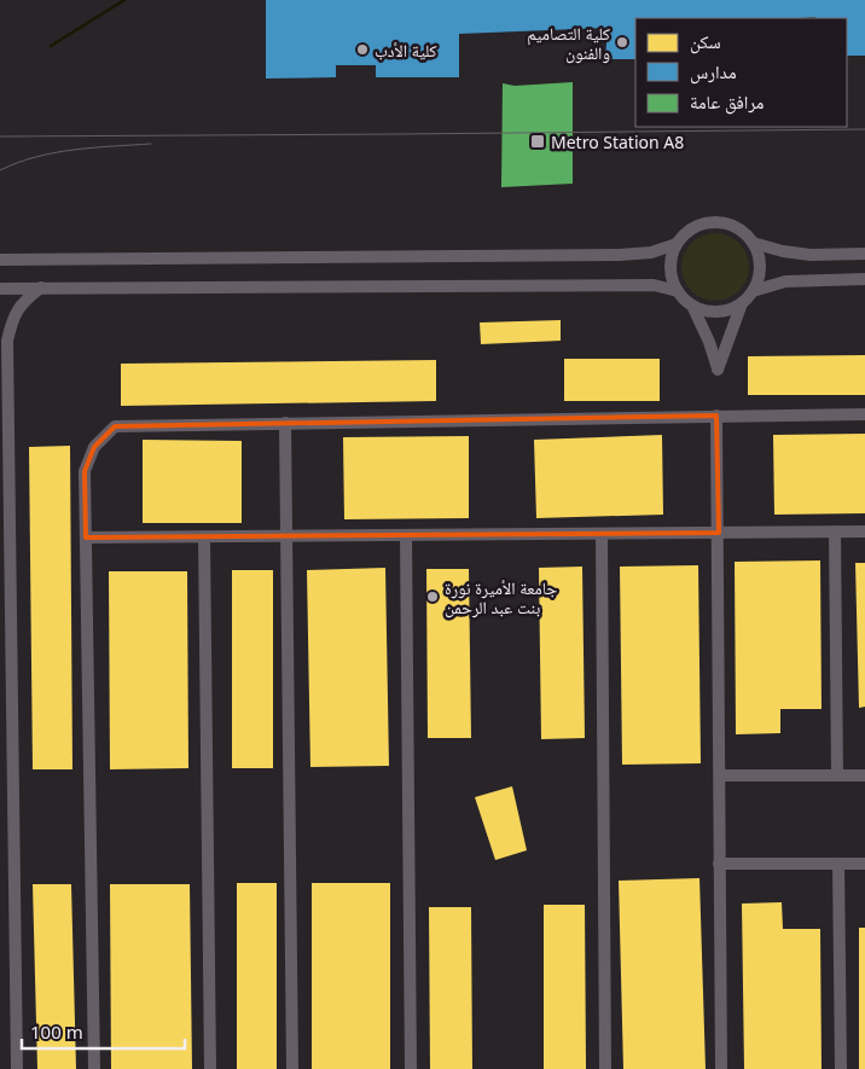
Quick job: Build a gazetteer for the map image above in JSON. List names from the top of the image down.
{
  "places": {
    "other": ["كلية التصاميم والفنون", "كلية الأدب", "جامعة الأميرة نورة بنت عبد الرحمن"],
    "transit": ["Metro Station A8"]
  },
  "legend": ["سكن", "مدارس", "مرافق عامة"],
  "scale_bar": "100 m"
}
